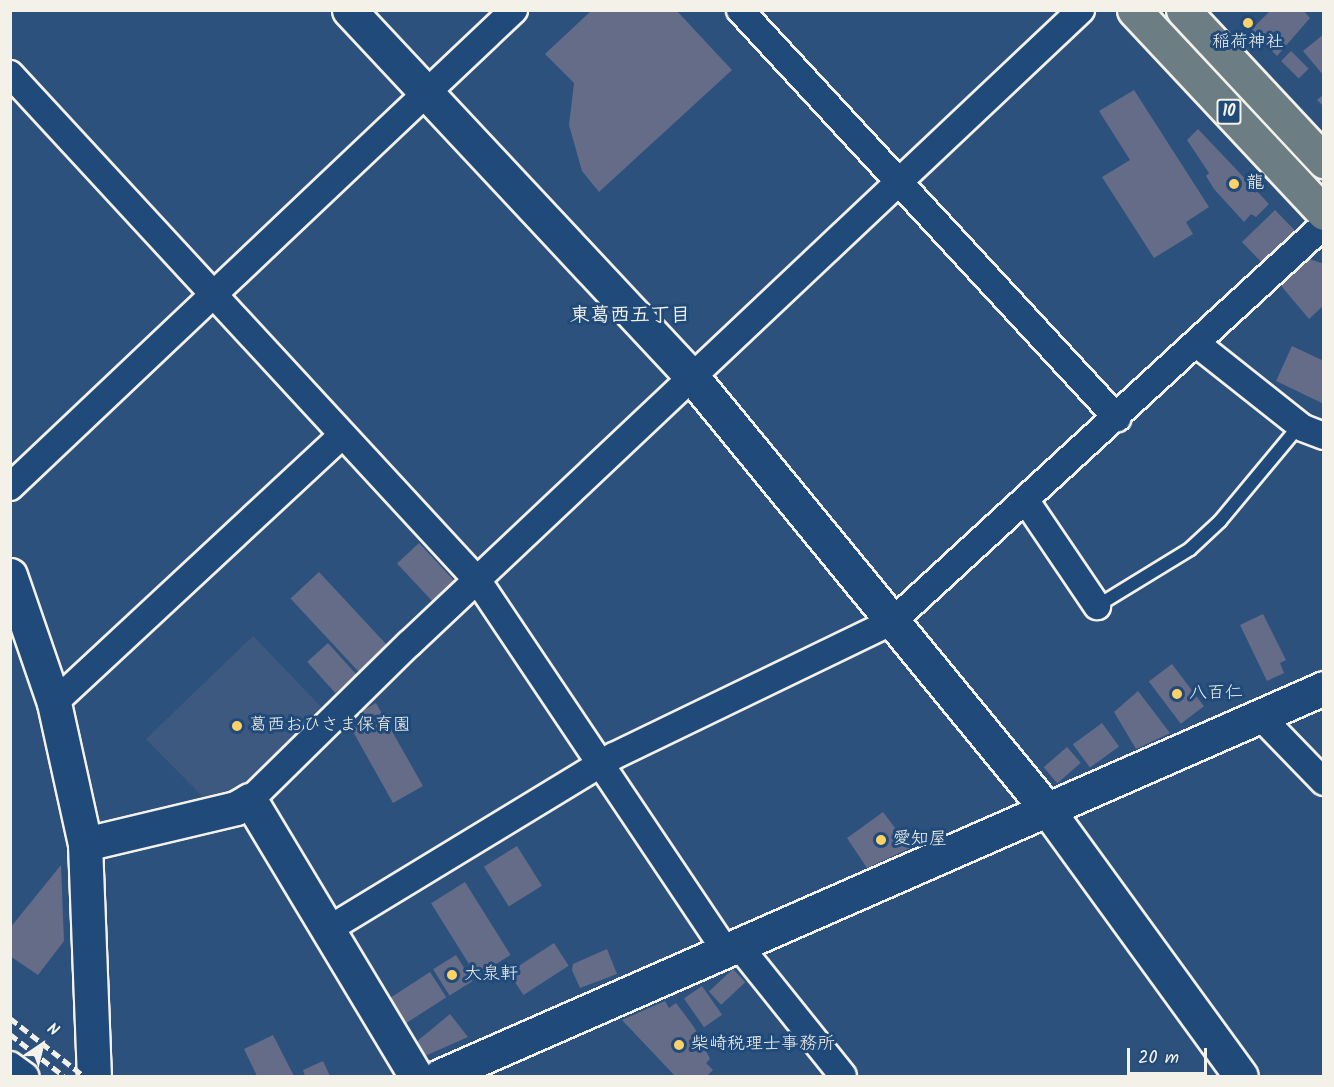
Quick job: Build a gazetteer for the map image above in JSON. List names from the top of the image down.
{
  "streets": {
    "main road": ["10"]
  },
  "districts": ["東葛西五丁目"],
  "places": [
    "稲荷神社",
    "龍",
    "八百仁",
    "葛西おひさま保育園",
    "愛知屋",
    "大泉軒",
    "柴崎税理士事務所"
  ],
  "scale_bar": "20 m",
  "north": "top right"
}
